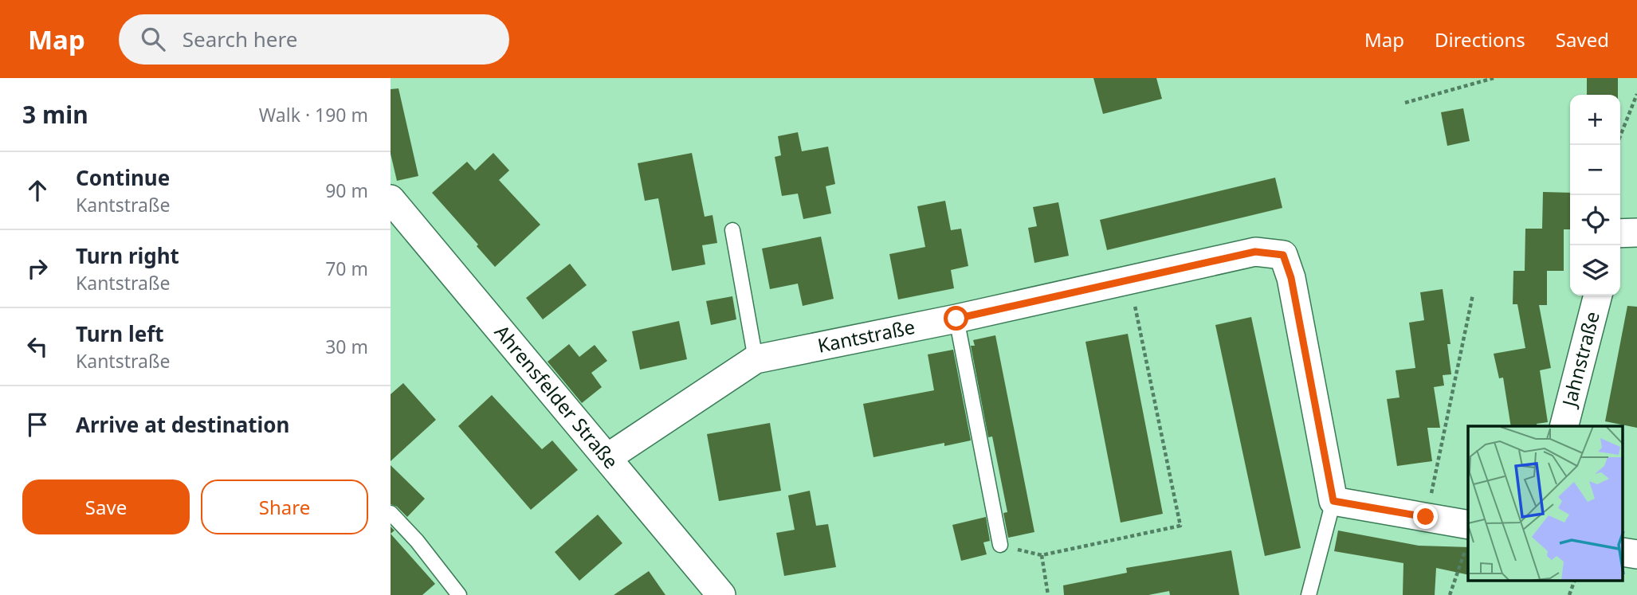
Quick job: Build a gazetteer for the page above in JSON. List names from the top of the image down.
{
  "streets": {
    "street": ["Kantstraße", "Jahnstraße", "Ahrensfelder Straße"]
  },
  "crossings": [
    ["Kantstraße", "Ahrensfelder Straße"]
  ],
  "page": {
    "header": "Map",
    "search": "Search here",
    "nav": ["Map", "Directions", "Saved"],
    "heading": ["3 min", "Walk · 190 m"],
    "map_buttons": ["+", "−"],
    "list": [
      ["Continue", "Kantstraße", "90 m"],
      ["Turn right", "Kantstraße", "70 m"],
      ["Turn left", "Kantstraße", "30 m"],
      "Arrive at destination"
    ],
    "buttons": ["Save", "Share"]
  }
}
